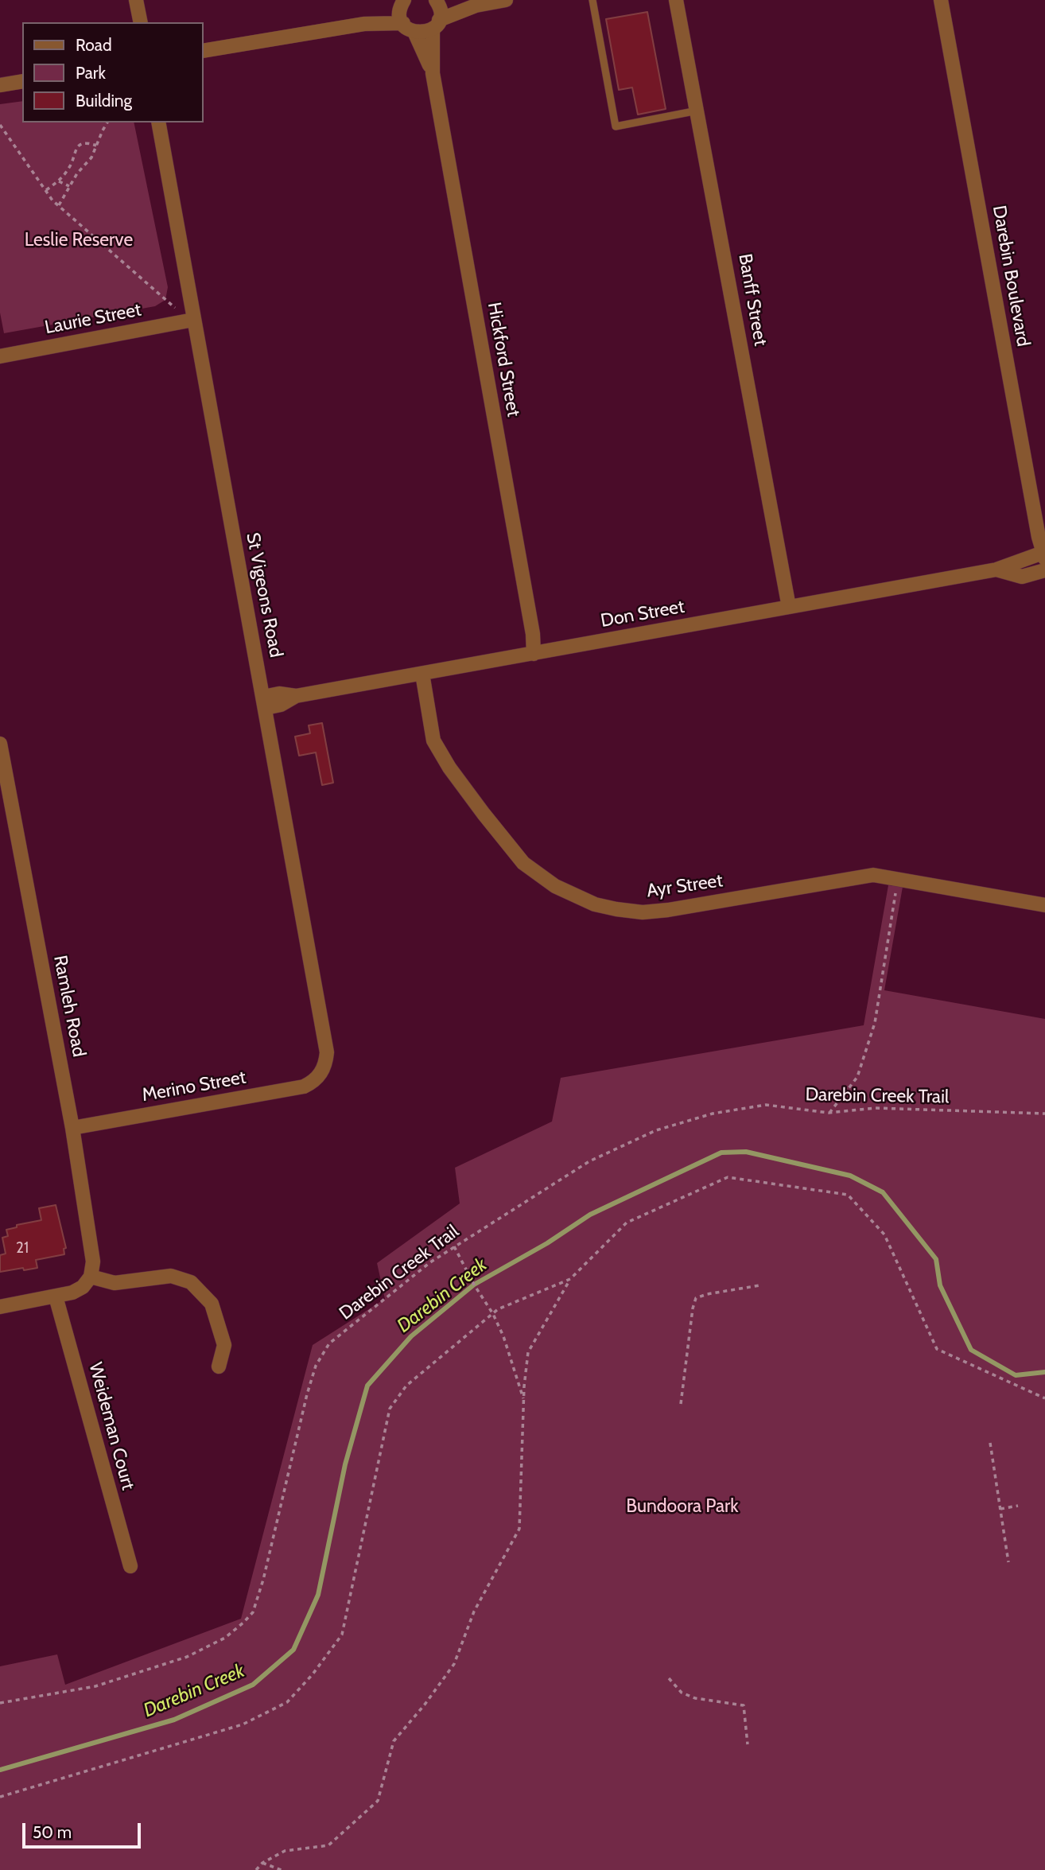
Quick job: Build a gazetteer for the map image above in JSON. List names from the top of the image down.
{
  "streets": {
    "street": [
      "Darebin Boulevard",
      "Banff Street",
      "Laurie Street",
      "Hickford Street",
      "St Vigeons Road",
      "Don Street",
      "Ayr Street",
      "Ramleh Road",
      "Merino Street",
      "Weideman Court"
    ],
    "path": ["Darebin Creek Trail"]
  },
  "crossings": [
    ["Darebin Boulevard", "Don Street"],
    ["Banff Street", "Don Street"],
    ["Laurie Street", "St Vigeons Road"],
    ["Hickford Street", "Don Street"],
    ["St Vigeons Road", "Don Street"],
    ["St Vigeons Road", "Merino Street"],
    ["Don Street", "Ayr Street"],
    ["Ramleh Road", "Merino Street"]
  ],
  "water": ["Darebin Creek"],
  "parks": ["Leslie Reserve", "Bundoora Park"],
  "house_numbers": ["21"],
  "legend": ["Road", "Park", "Building"],
  "scale_bar": "50 m"
}
